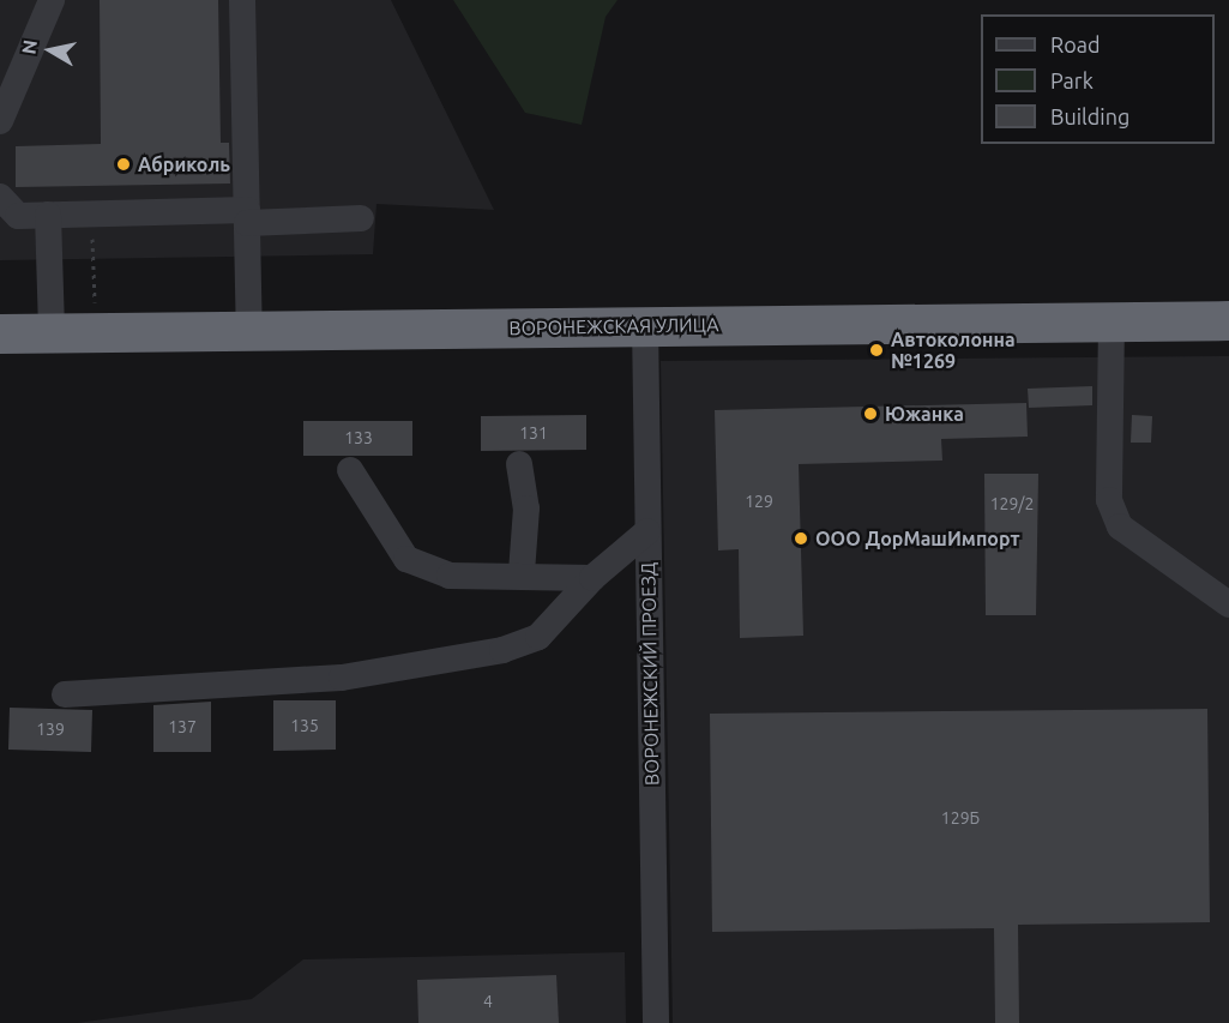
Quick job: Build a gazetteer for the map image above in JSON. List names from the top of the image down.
{
  "streets": {
    "highway": ["ВОРОНЕЖСКАЯ УЛИЦА"],
    "street": ["ВОРОНЕЖСКИЙ ПРОЕЗД"]
  },
  "crossings": [
    ["ВОРОНЕЖСКАЯ УЛИЦА", "ВОРОНЕЖСКИЙ ПРОЕЗД"]
  ],
  "places": [
    "Абриколь",
    "Автоколонна №1269",
    "Южанка",
    "ООО ДорМашИмпорт"
  ],
  "house_numbers": [
    "131",
    "133",
    "129",
    "129/2",
    "135",
    "137",
    "139",
    "129Б",
    "4"
  ],
  "legend": ["Road", "Park", "Building"],
  "north": "left"
}
